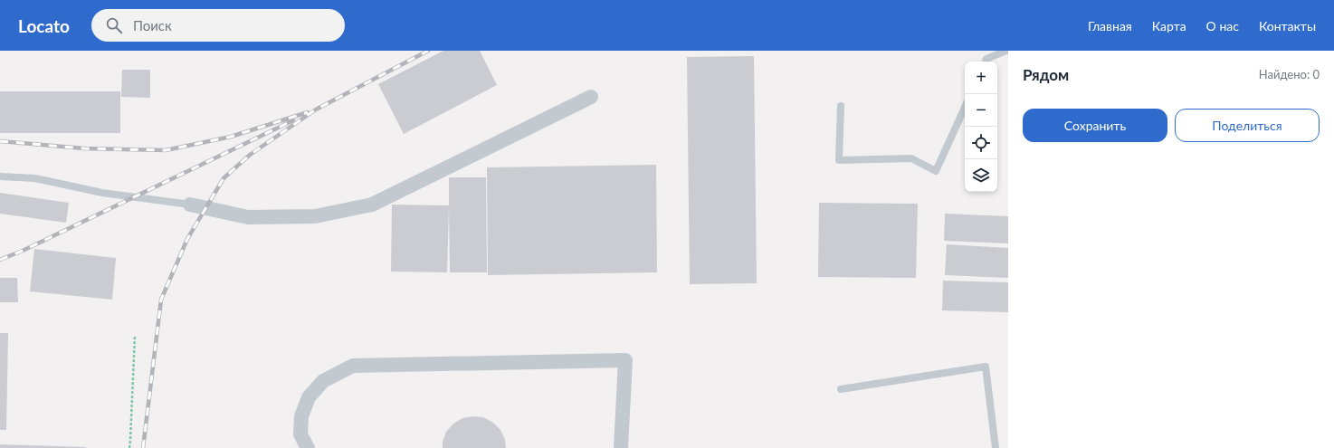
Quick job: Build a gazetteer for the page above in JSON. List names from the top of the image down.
{
  "page": {
    "header": "Locato",
    "search": "Поиск",
    "nav": [
      "Главная",
      "Карта",
      "О нас",
      "Контакты"
    ],
    "heading": ["Рядом", "Найдено: 0"],
    "map_buttons": ["+", "−"],
    "buttons": ["Сохранить", "Поделиться"]
  }
}
